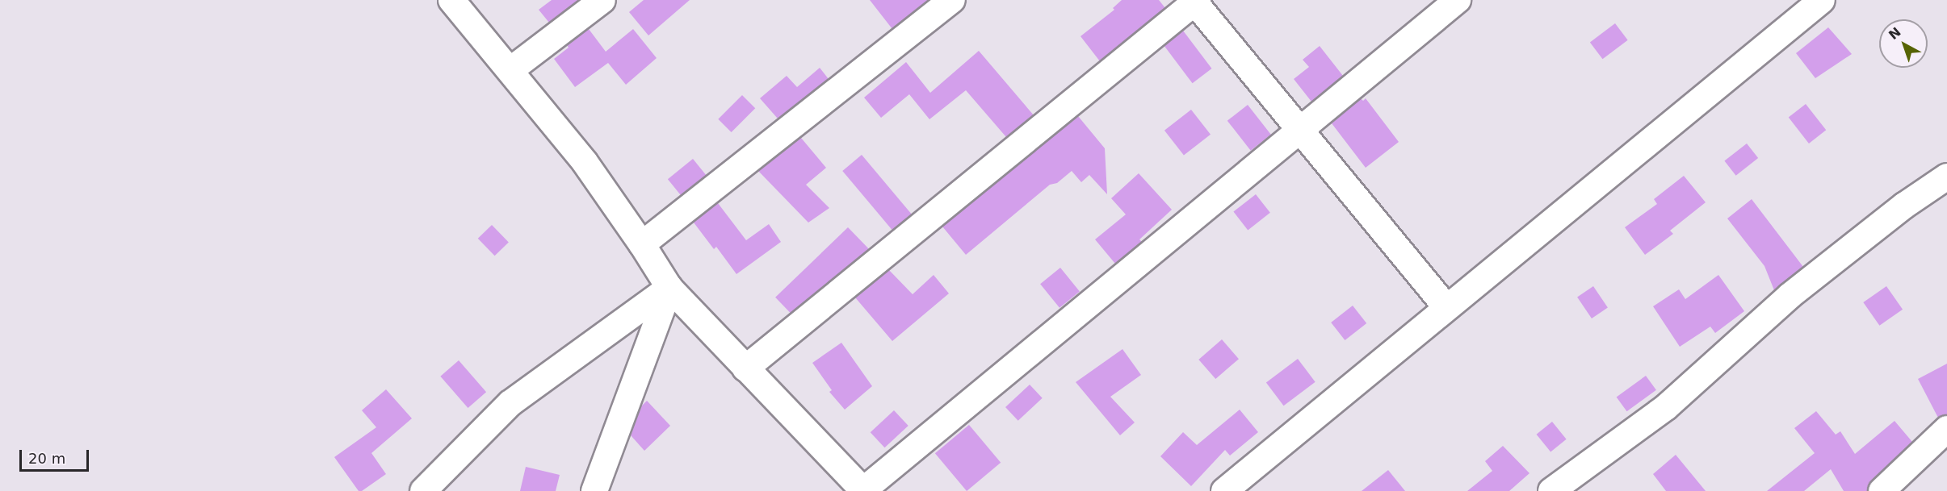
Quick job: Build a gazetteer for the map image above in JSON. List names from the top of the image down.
{
  "scale_bar": "20 m",
  "north": "top left"
}
